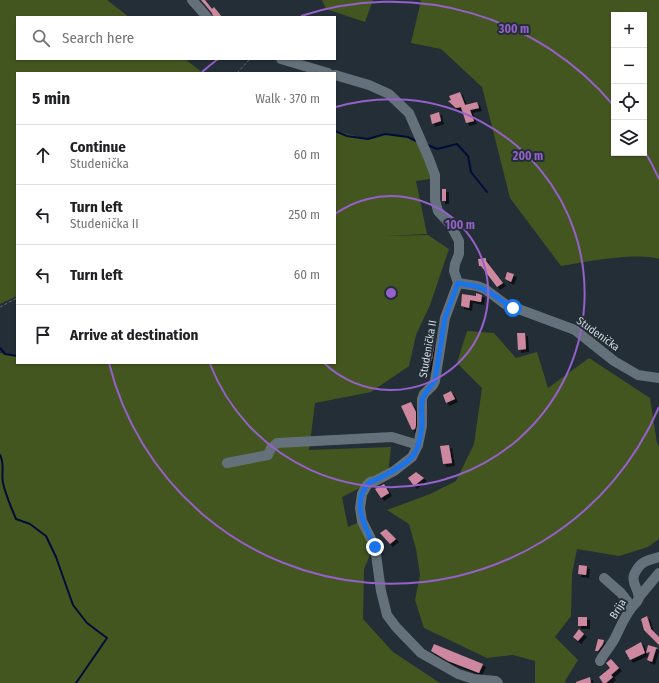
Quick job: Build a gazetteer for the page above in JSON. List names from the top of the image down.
{
  "streets": {
    "street": ["Studenička", "Studenička II", "Brija"]
  },
  "crossings": [
    ["Studenička", "Studenička II"]
  ],
  "page": {
    "map_buttons": ["+", "−"],
    "search": "Search here",
    "heading": ["5 min", "Walk · 370 m"],
    "list": [
      ["Continue", "Studenička", "60 m"],
      ["Turn left", "Studenička II", "250 m"],
      ["Turn left", "60 m"],
      "Arrive at destination"
    ]
  },
  "rings": ["300 m", "200 m", "100 m"]
}
